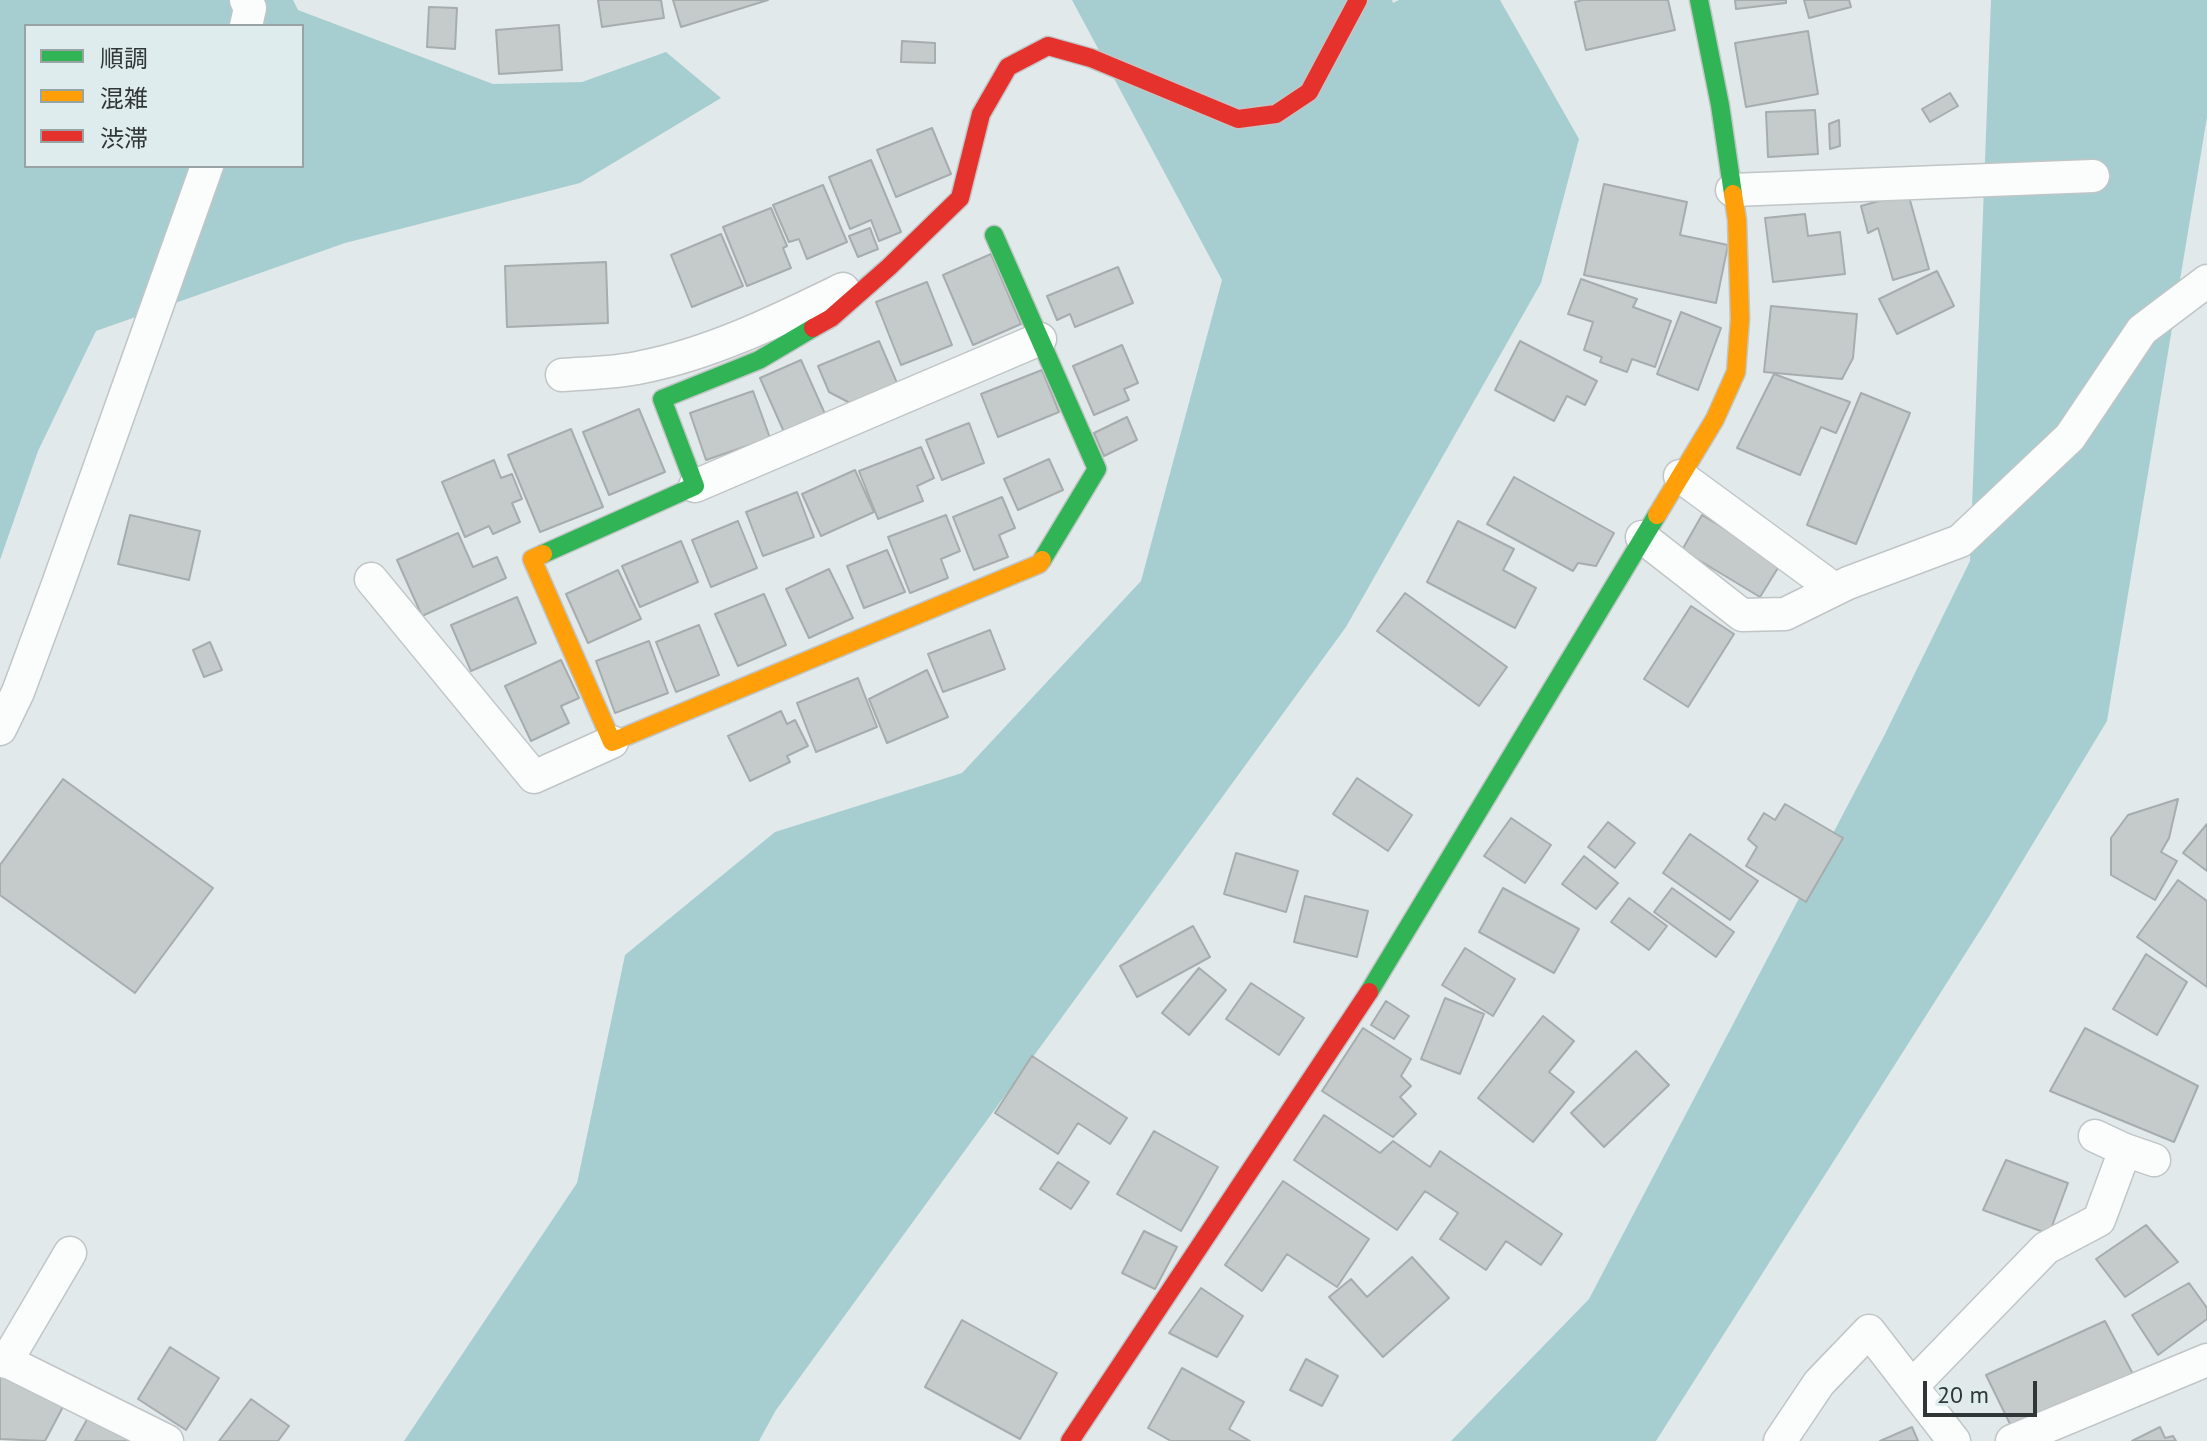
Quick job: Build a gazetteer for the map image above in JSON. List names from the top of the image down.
{
  "legend": ["順調", "混雑", "渋滞"],
  "scale_bar": "20 m"
}
